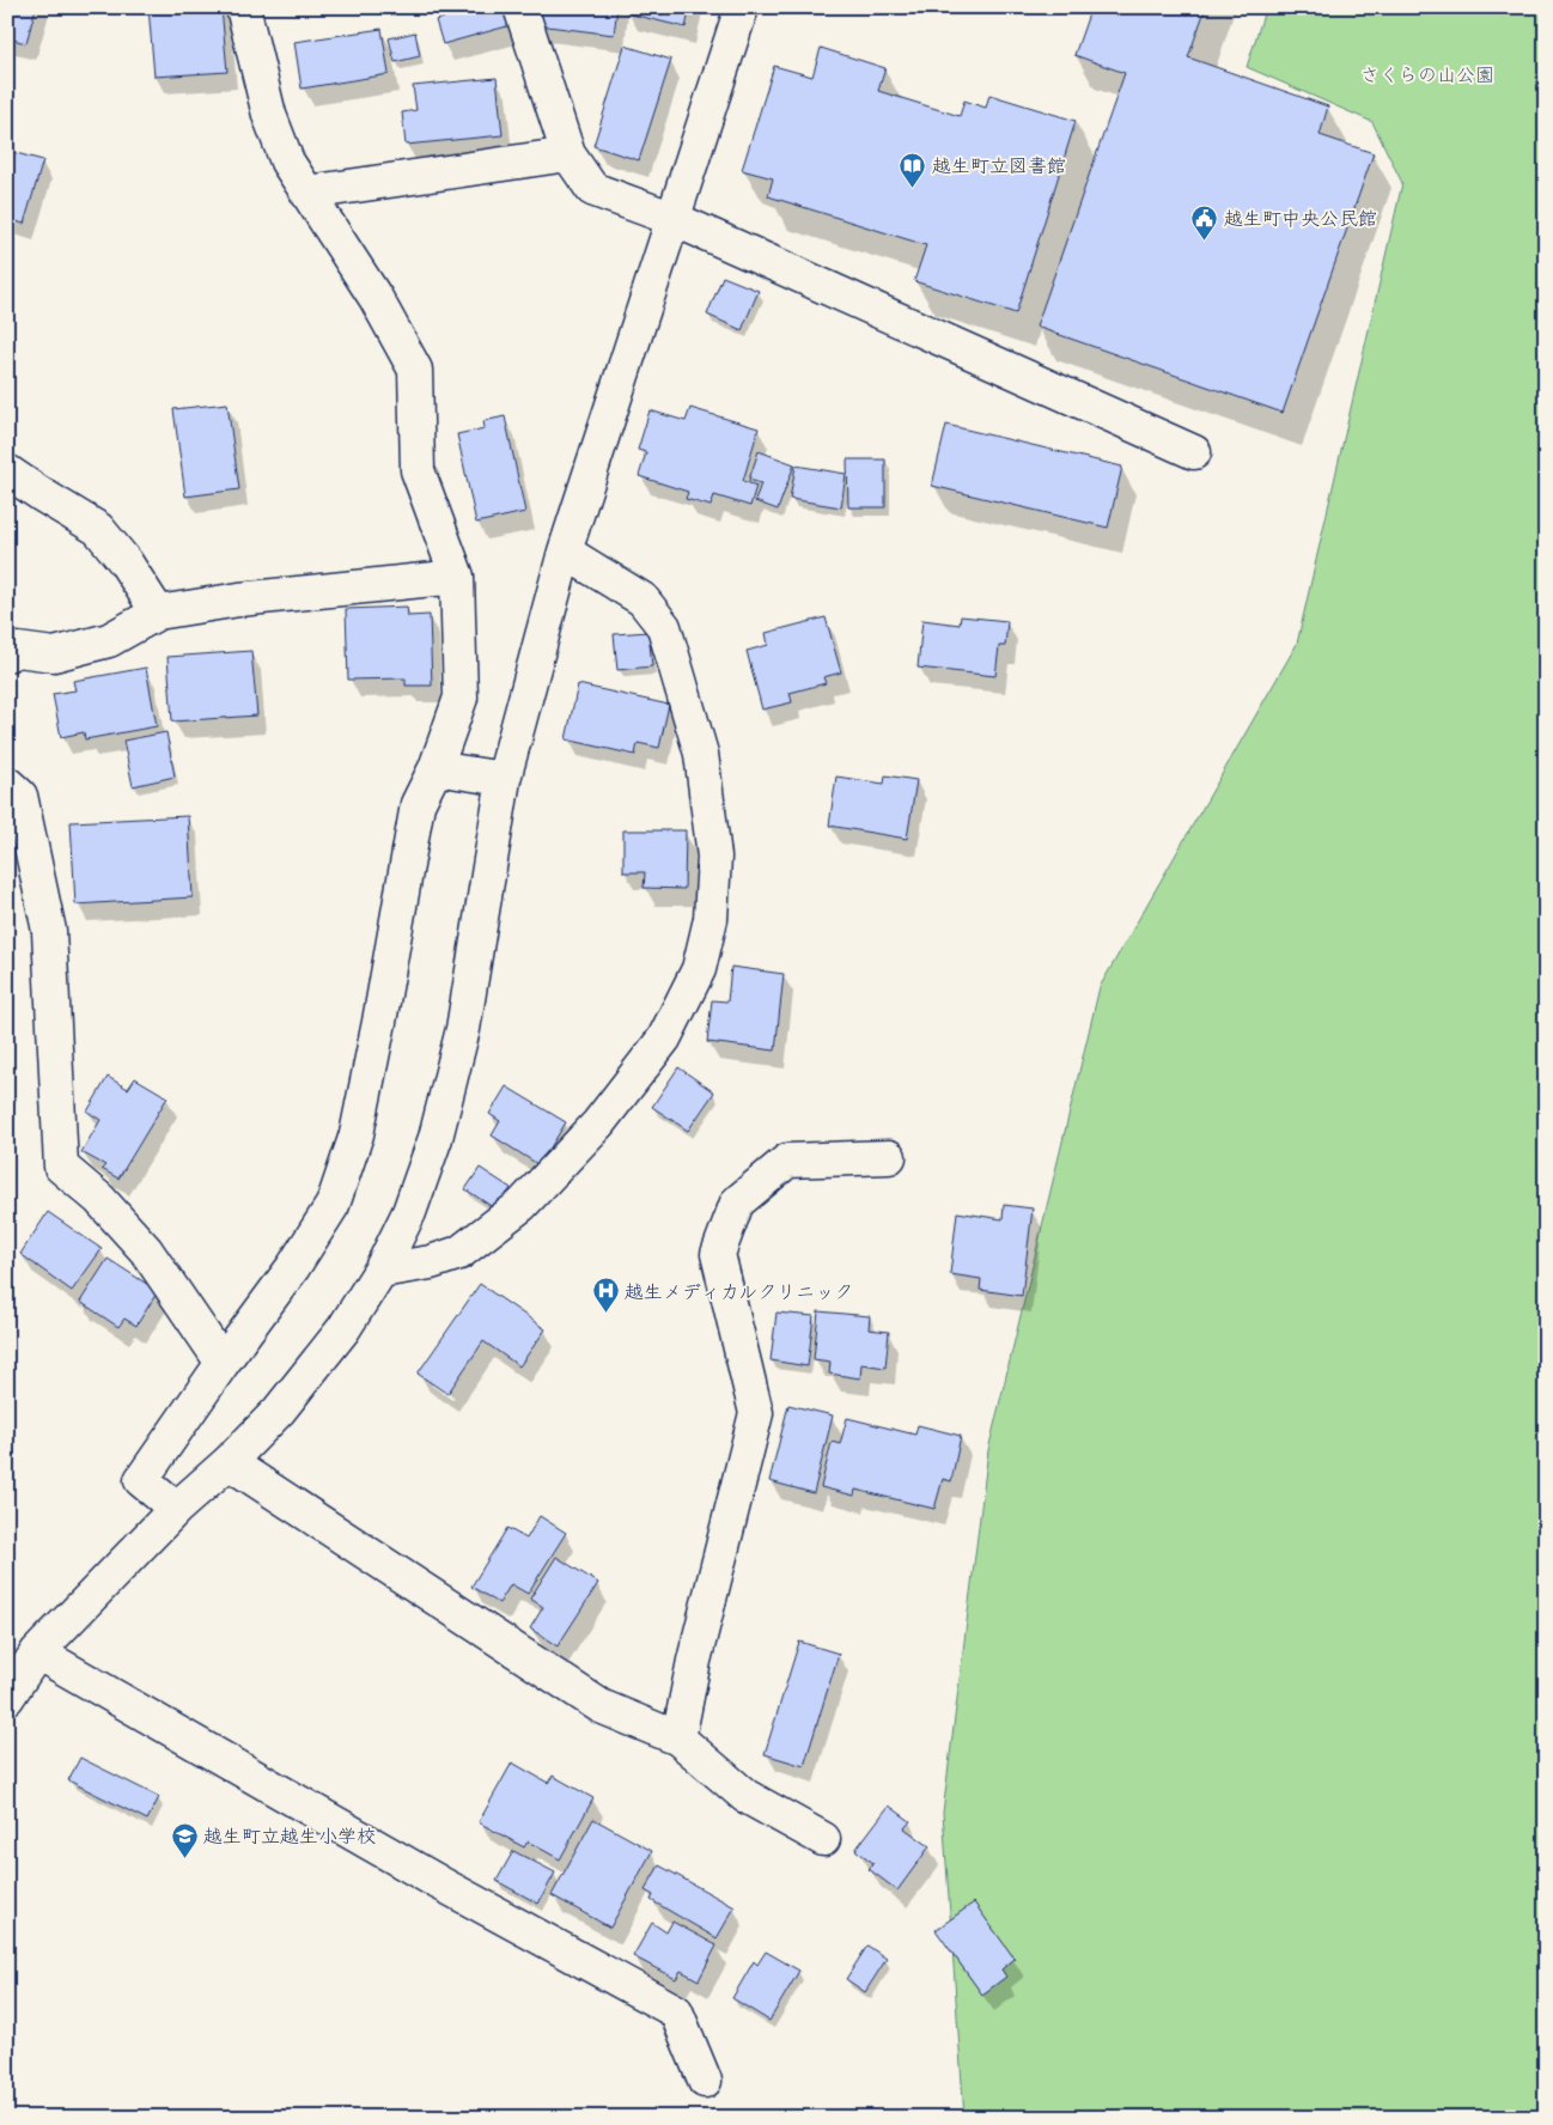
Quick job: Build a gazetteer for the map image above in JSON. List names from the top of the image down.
{
  "parks": ["さくらの山公園"],
  "places": {
    "library": ["越生町立図書館"],
    "public building": ["越生町中央公民館"],
    "hospital": ["越生メディカルクリニック"],
    "school or university": ["越生町立越生小学校"]
  }
}
